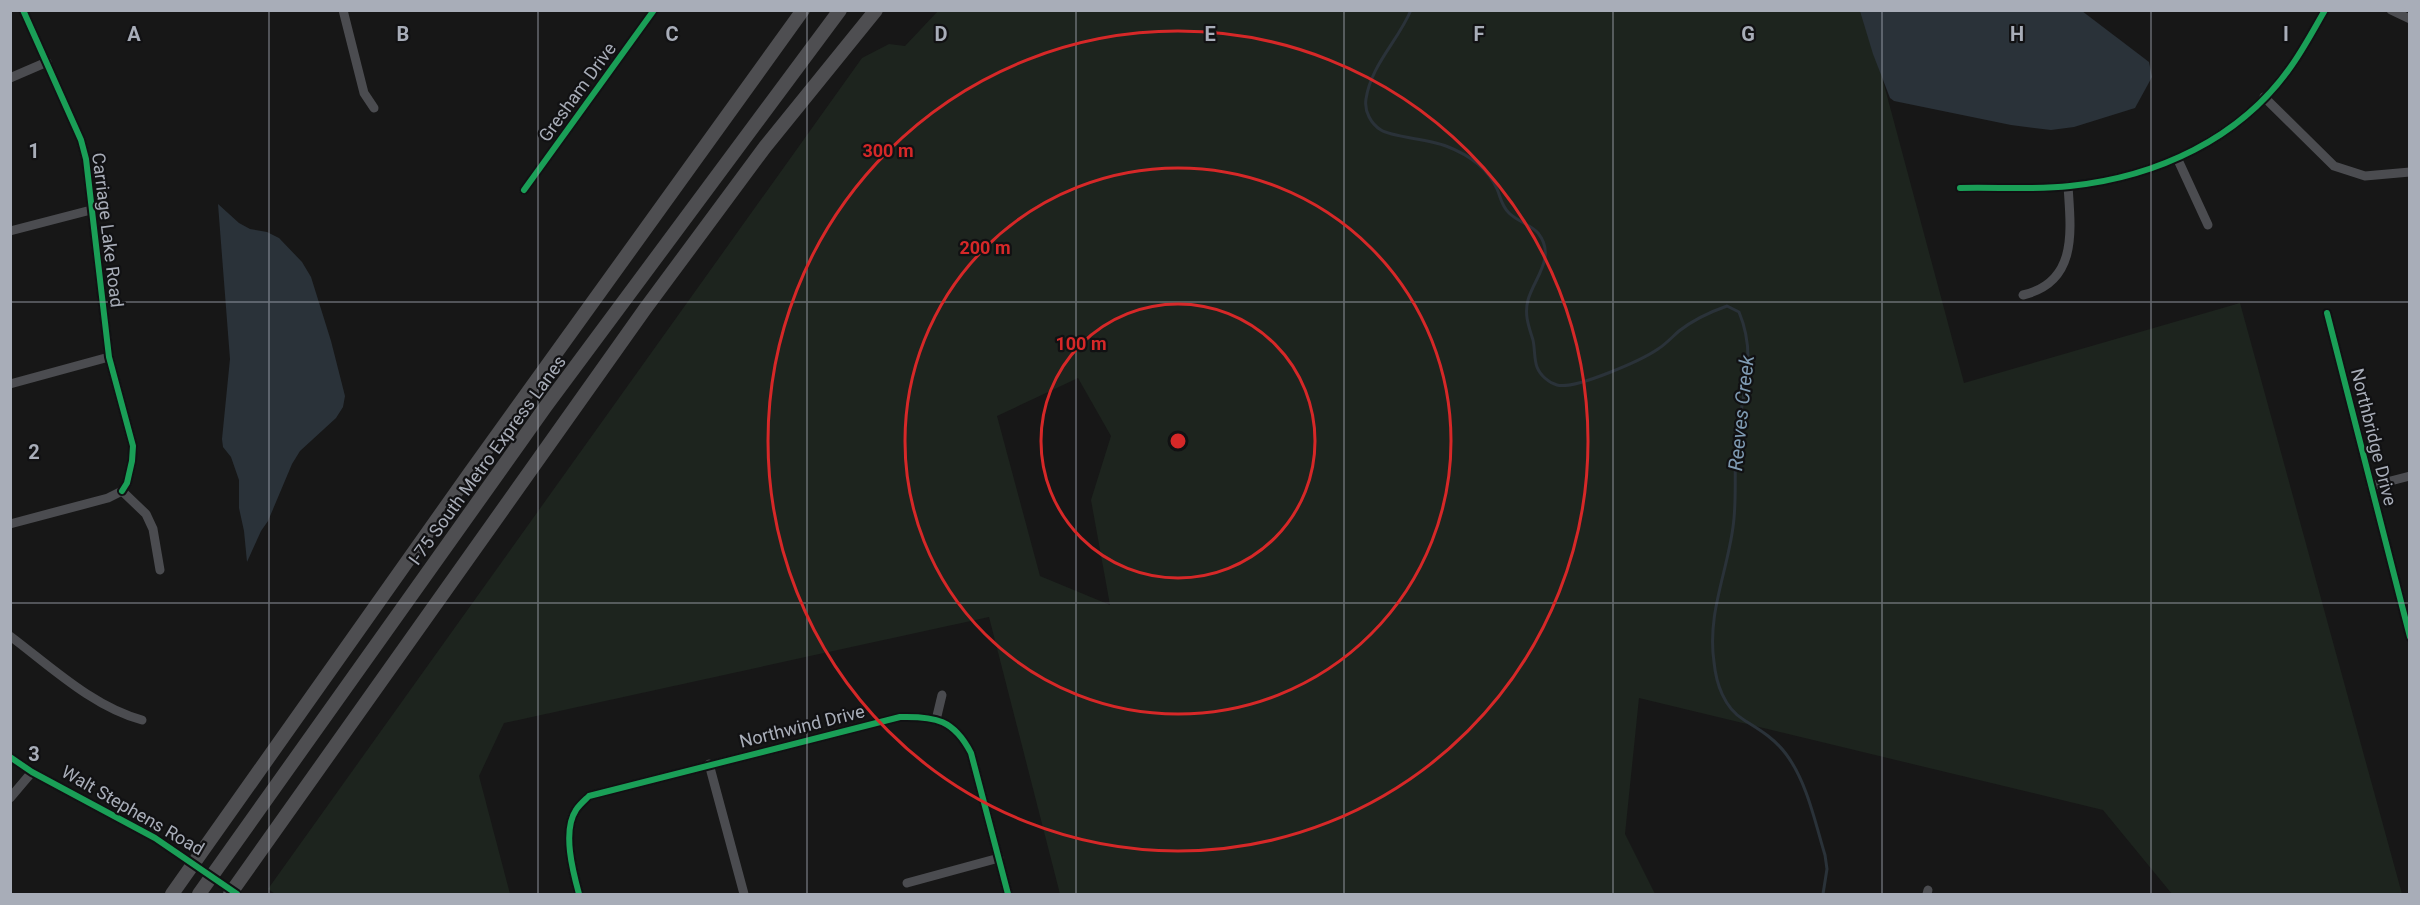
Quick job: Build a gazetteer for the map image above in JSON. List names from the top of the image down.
{
  "streets": {
    "highway": ["I-75 South Metro Express Lanes"],
    "street": [
      "Gresham Drive",
      "Carriage Lake Road",
      "Northbridge Drive",
      "Northwind Drive",
      "Walt Stephens Road"
    ]
  },
  "water": ["Reeves Creek"],
  "grid": {
    "columns": [
      "A",
      "B",
      "C",
      "D",
      "E",
      "F",
      "G",
      "H",
      "I"
    ],
    "rows": ["1", "2", "3"]
  },
  "rings": ["300 m", "200 m", "100 m"]
}
